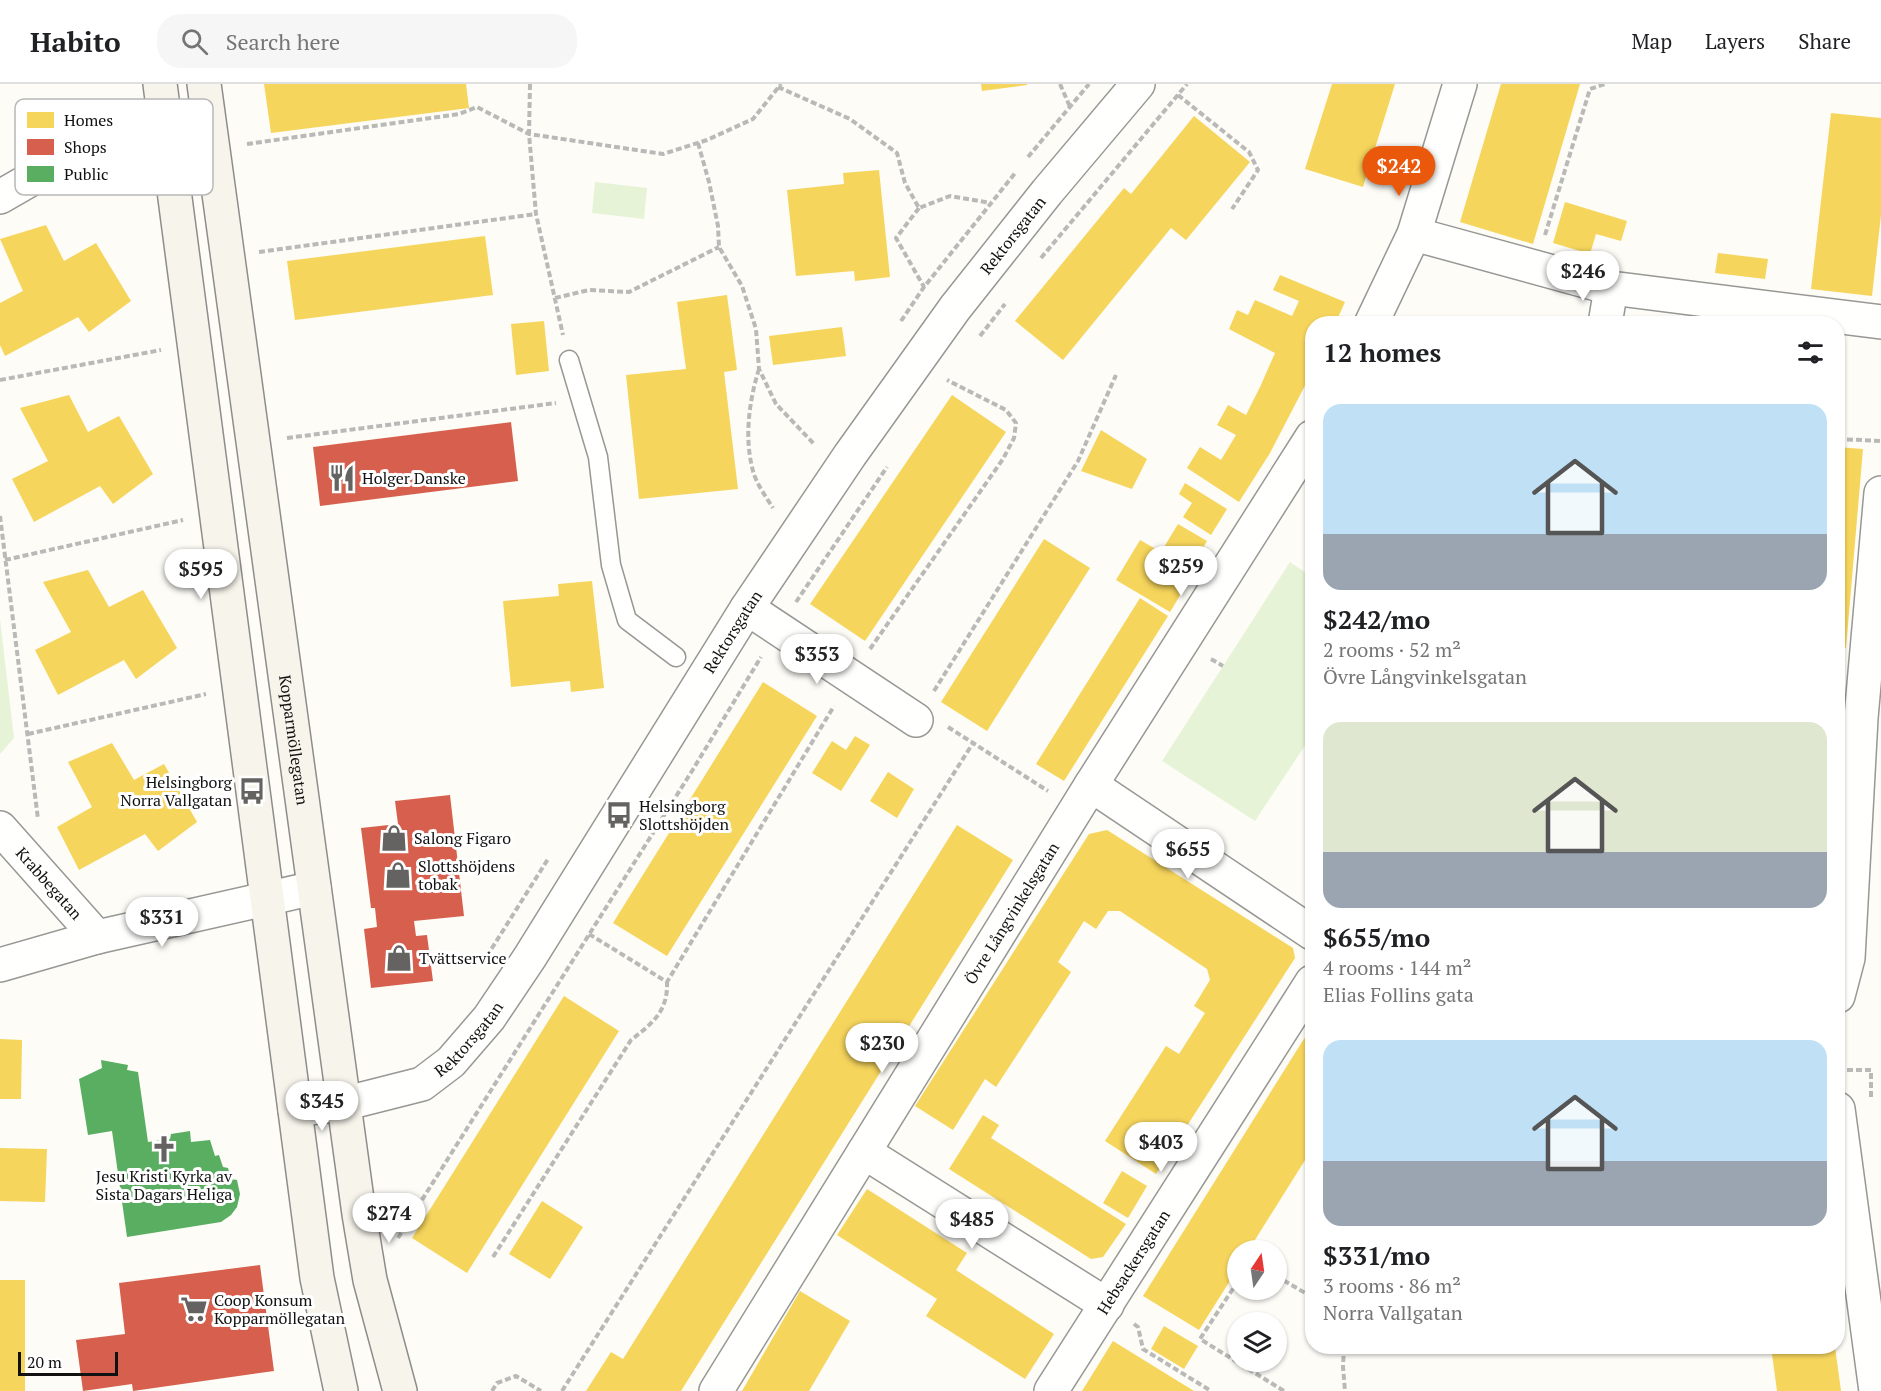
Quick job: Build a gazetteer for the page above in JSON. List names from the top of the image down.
{
  "streets": {
    "street": [
      "Rektorsgatan",
      "Kopparmöllegatan",
      "Krabbegatan",
      "Övre Långvinkelsgatan",
      "Hebsackersgatan"
    ]
  },
  "crossings": [
    ["Rektorsgatan", "Kopparmöllegatan"]
  ],
  "places": {
    "restaurant": ["Holger Danske"],
    "bus stop": ["Helsingborg Norra Vallgatan", "Helsingborg Slottshöjden"],
    "shop": ["Salong Figaro", "Slottshöjdens tobak", "Tvättservice"],
    "church": ["Jesu Kristi Kyrka av Sista Dagars Heliga"],
    "supermarket": ["Coop Konsum Kopparmöllegatan"]
  },
  "legend": ["Homes", "Shops", "Public"],
  "scale_bar": "20 m",
  "north": "top",
  "page": {
    "header": "Habito",
    "search": "Search here",
    "nav": ["Map", "Layers", "Share"],
    "price": [
      "$242",
      "$246",
      "$259",
      "$595",
      "$353",
      "$655",
      "$331",
      "$230",
      "$345",
      "$403",
      "$274",
      "$485"
    ],
    "heading": "12 homes",
    "list": [
      {
        "name": "$242/mo",
        "note": "2 rooms · 52 m² · Övre Långvinkelsgatan"
      },
      {
        "name": "$655/mo",
        "note": "4 rooms · 144 m² · Elias Follins gata"
      },
      {
        "name": "$331/mo",
        "note": "3 rooms · 86 m² · Norra Vallgatan"
      }
    ],
    "scale": "20 m"
  }
}
